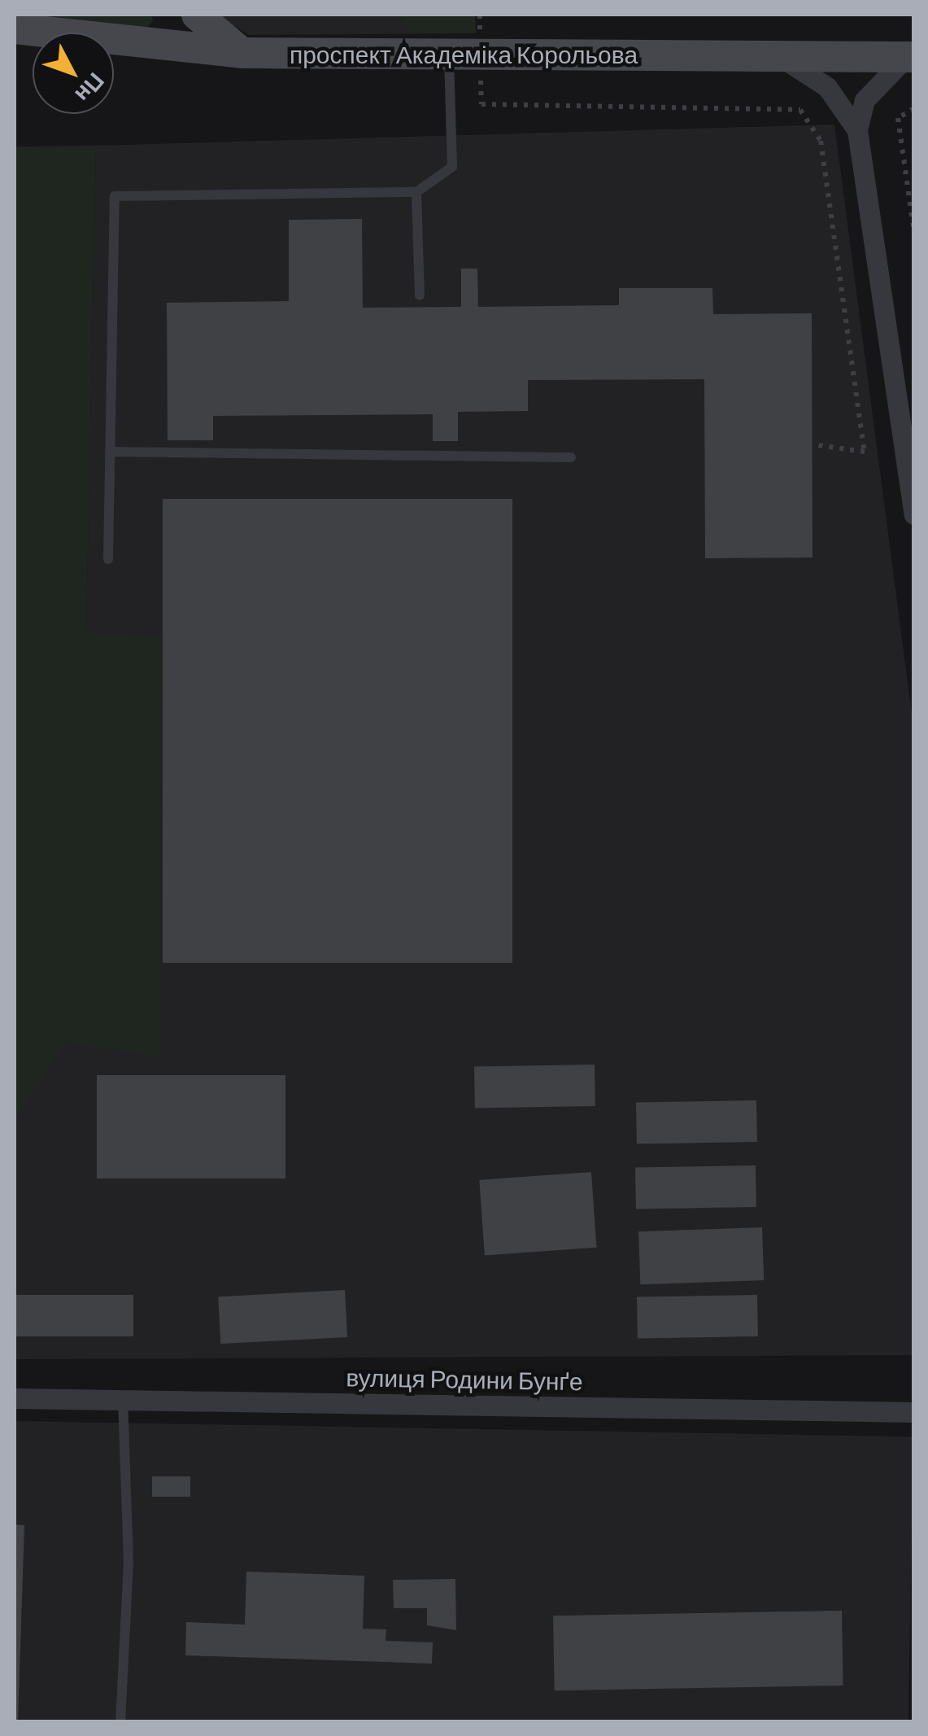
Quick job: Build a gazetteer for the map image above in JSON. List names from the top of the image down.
{
  "streets": {
    "main road": ["проспект Академіка Корольова"],
    "street": ["вулиця Родини Бунґе"]
  },
  "north": "bottom right"
}
